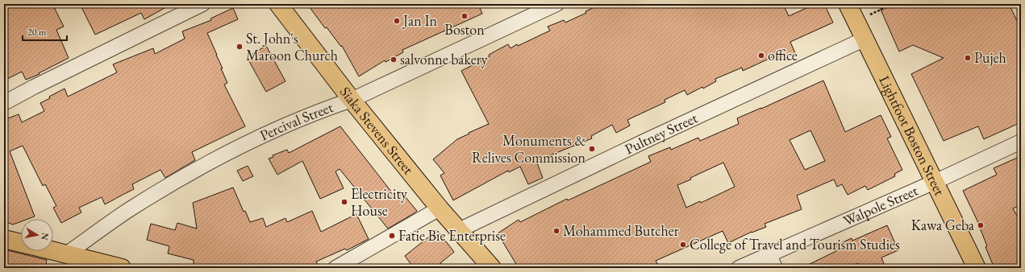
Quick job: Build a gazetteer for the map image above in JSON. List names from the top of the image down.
{
  "streets": {
    "main road": ["Siaka Stevens Street", "Lightfoot Boston Street"],
    "street": ["Percival Street", "Pultney Street", "Walpole Street"]
  },
  "crossings": [
    ["Percival Street", "Siaka Stevens Street"],
    ["Siaka Stevens Street", "Pultney Street"],
    ["Pultney Street", "Lightfoot Boston Street"],
    ["Lightfoot Boston Street", "Walpole Street"]
  ],
  "places": [
    "Boston",
    "Jan In",
    "St. John's Maroon Church",
    "office",
    "Pujeh",
    "salvonne bakery",
    "Monuments & Relives Commission",
    "Electricity House",
    "Kawa Geba",
    "Mohammed Butcher",
    "Fatie Bie Enterprise",
    "College of Travel and Tourism Studies"
  ],
  "scale_bar": "20 m",
  "north": "right"
}
